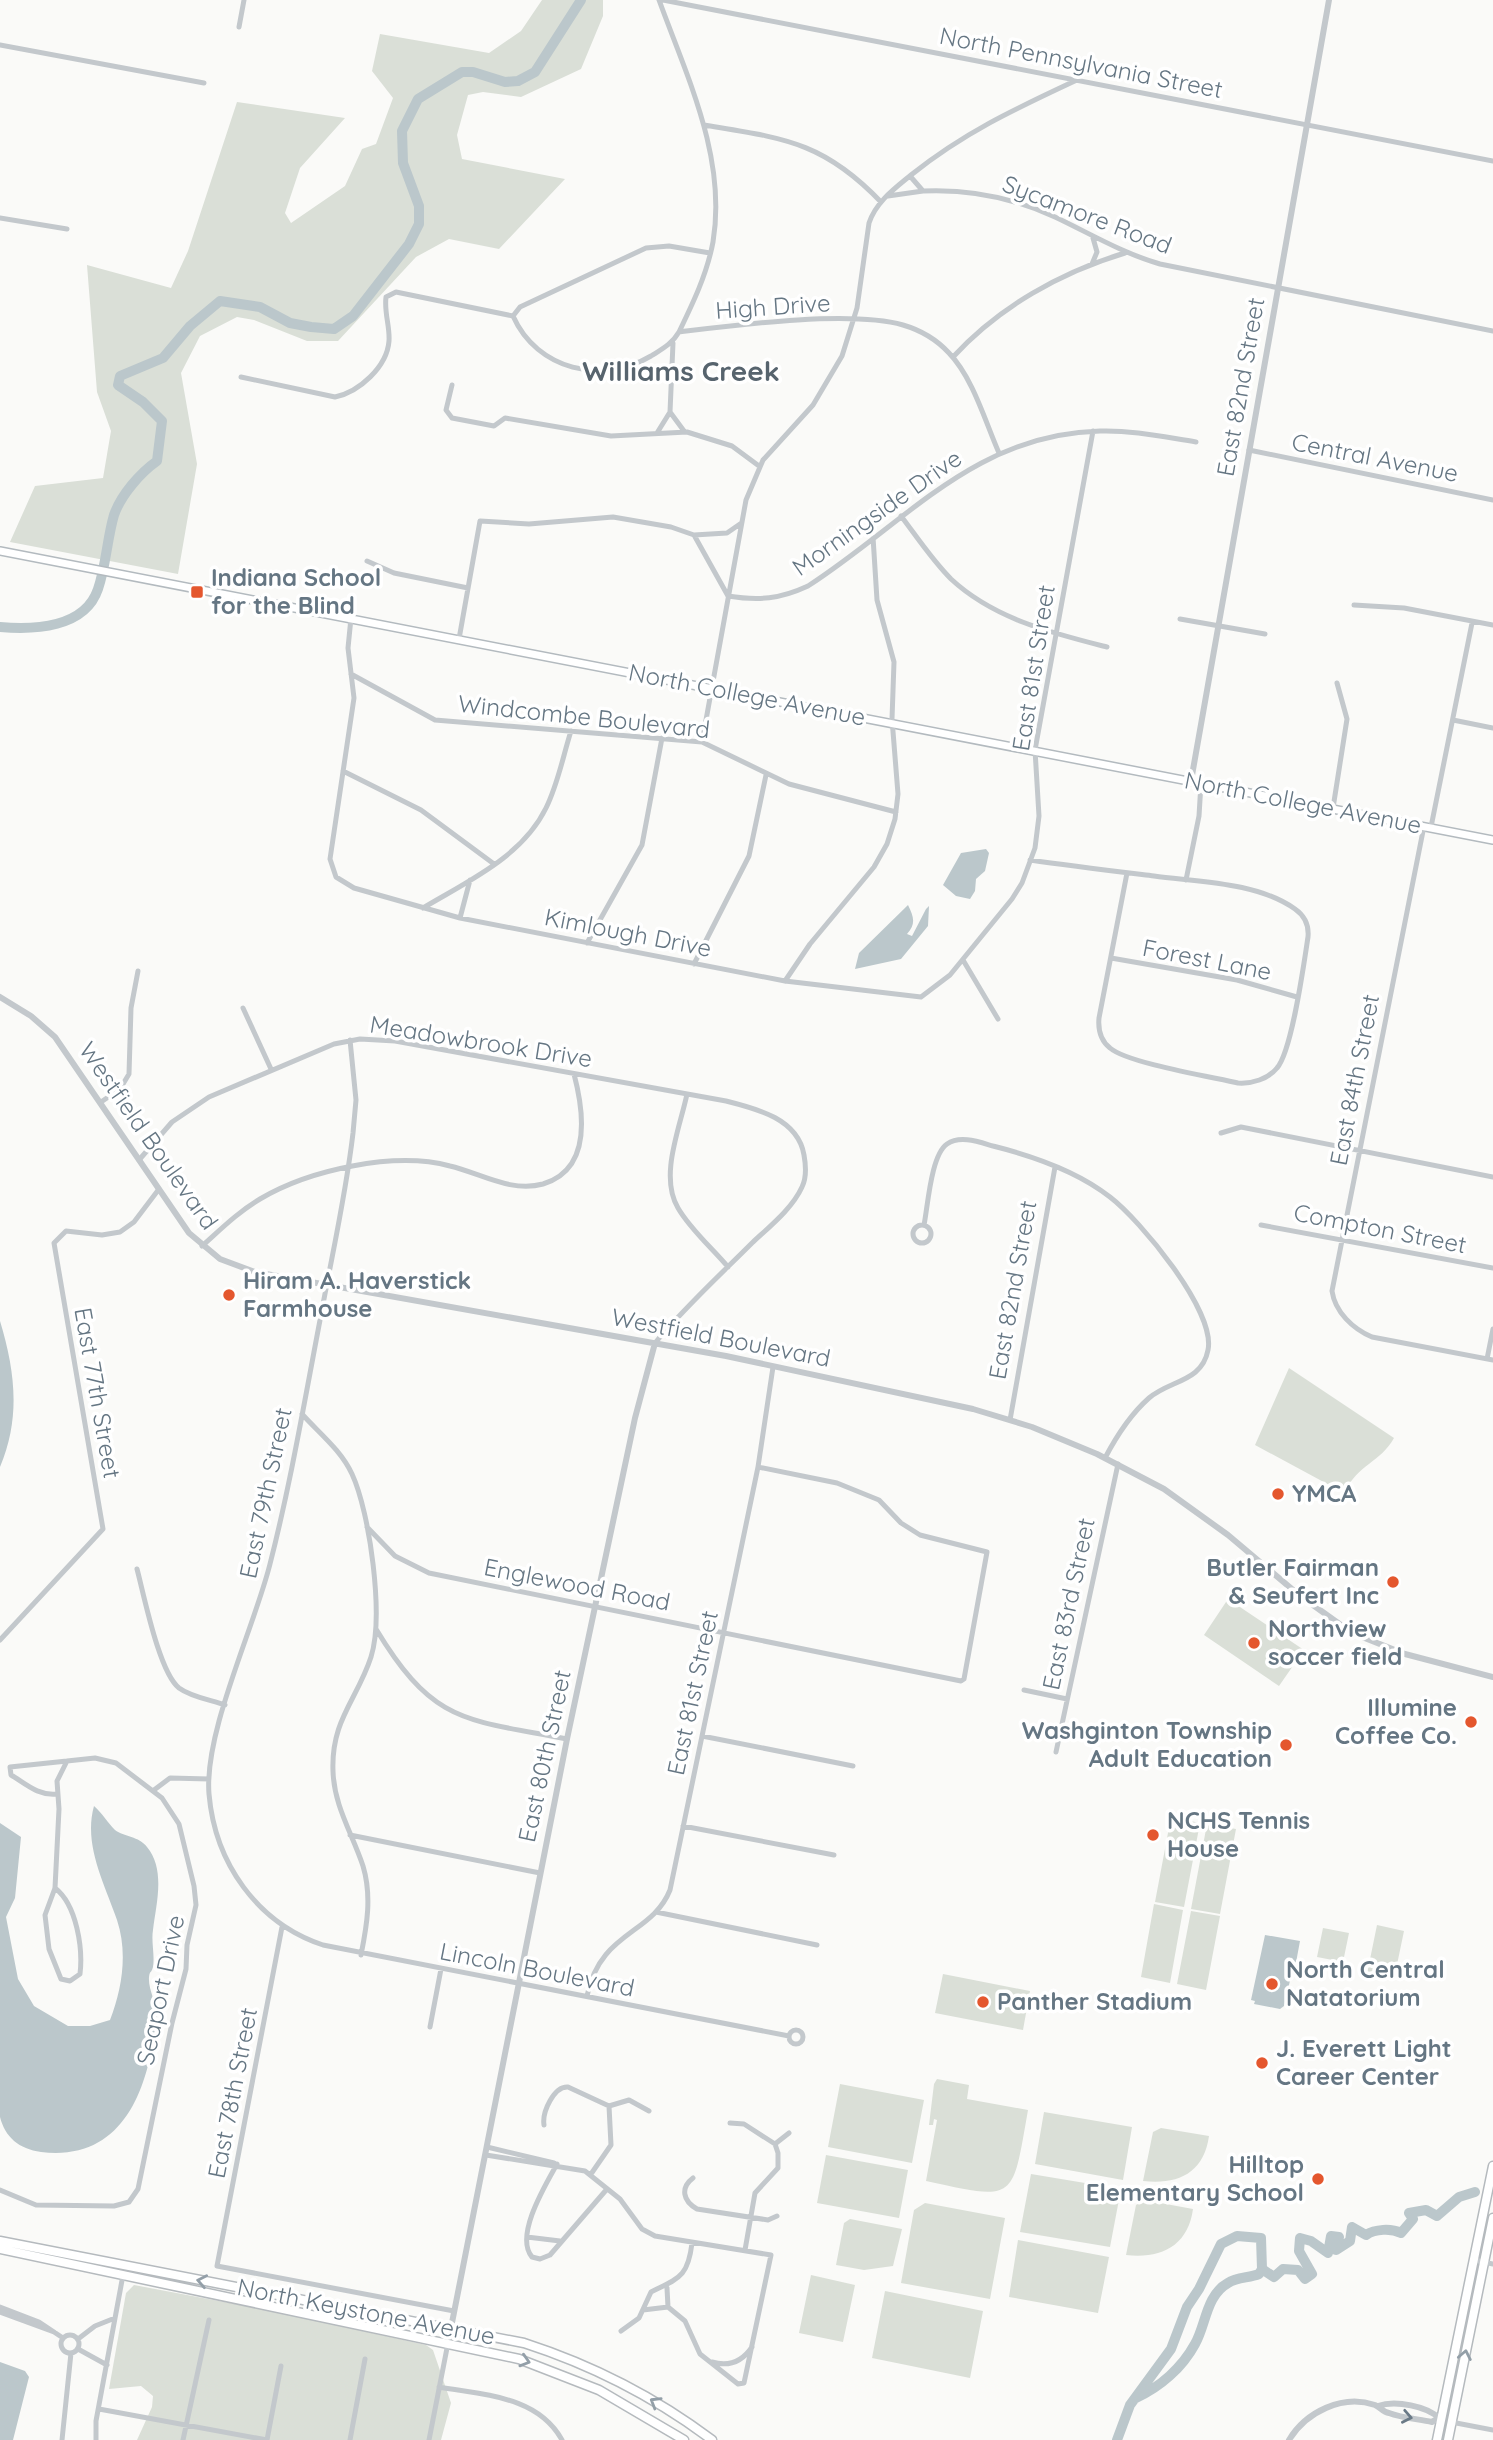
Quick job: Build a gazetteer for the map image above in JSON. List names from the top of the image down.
{
  "streets": {
    "main road": ["North College Avenue", "North Keystone Avenue"],
    "street": [
      "North Pennsylvania Street",
      "Sycamore Road",
      "High Drive",
      "East 82nd Street",
      "Central Avenue",
      "Morningside Drive",
      "East 81st Street",
      "Windcombe Boulevard",
      "Kimlough Drive",
      "Forest Lane",
      "Meadowbrook Drive",
      "East 84th Street",
      "Westfield Boulevard",
      "Compton Street",
      "East 77th Street",
      "East 79th Street",
      "Englewood Road",
      "East 83rd Street",
      "East 80th Street",
      "Lincoln Boulevard",
      "Seaport Drive",
      "East 78th Street"
    ]
  },
  "crossings": [
    ["North Pennsylvania Street", "East 82nd Street"],
    ["Sycamore Road", "East 82nd Street"],
    ["High Drive", "Morningside Drive"],
    ["East 82nd Street", "Central Avenue"],
    ["East 82nd Street", "North College Avenue"],
    ["East 82nd Street", "Westfield Boulevard"],
    ["Morningside Drive", "East 81st Street"],
    ["East 81st Street", "North College Avenue"],
    ["East 81st Street", "Kimlough Drive"],
    ["East 81st Street", "Westfield Boulevard"],
    ["East 81st Street", "Englewood Road"],
    ["East 81st Street", "Lincoln Boulevard"],
    ["North College Avenue", "East 84th Street"],
    ["Meadowbrook Drive", "Westfield Boulevard"],
    ["Meadowbrook Drive", "East 79th Street"],
    ["Meadowbrook Drive", "East 80th Street"],
    ["East 84th Street", "Compton Street"],
    ["Westfield Boulevard", "East 77th Street"],
    ["Westfield Boulevard", "East 79th Street"],
    ["Westfield Boulevard", "East 83rd Street"],
    ["Westfield Boulevard", "East 80th Street"],
    ["East 79th Street", "Lincoln Boulevard"],
    ["East 79th Street", "East 78th Street"],
    ["Englewood Road", "East 80th Street"],
    ["East 80th Street", "Lincoln Boulevard"],
    ["East 80th Street", "North Keystone Avenue"],
    ["Lincoln Boulevard", "East 78th Street"],
    ["East 78th Street", "North Keystone Avenue"]
  ],
  "districts": ["Williams Creek"],
  "places": {
    "transit": ["Indiana School for the Blind"],
    "other": [
      "Hiram A. Haverstick Farmhouse",
      "YMCA",
      "Butler Fairman & Seufert Inc",
      "Northview soccer field",
      "Illumine Coffee Co.",
      "Washginton Township Adult Education",
      "NCHS Tennis House",
      "North Central Natatorium",
      "Panther Stadium",
      "J. Everett Light Career Center",
      "Hilltop Elementary School"
    ]
  }
}
